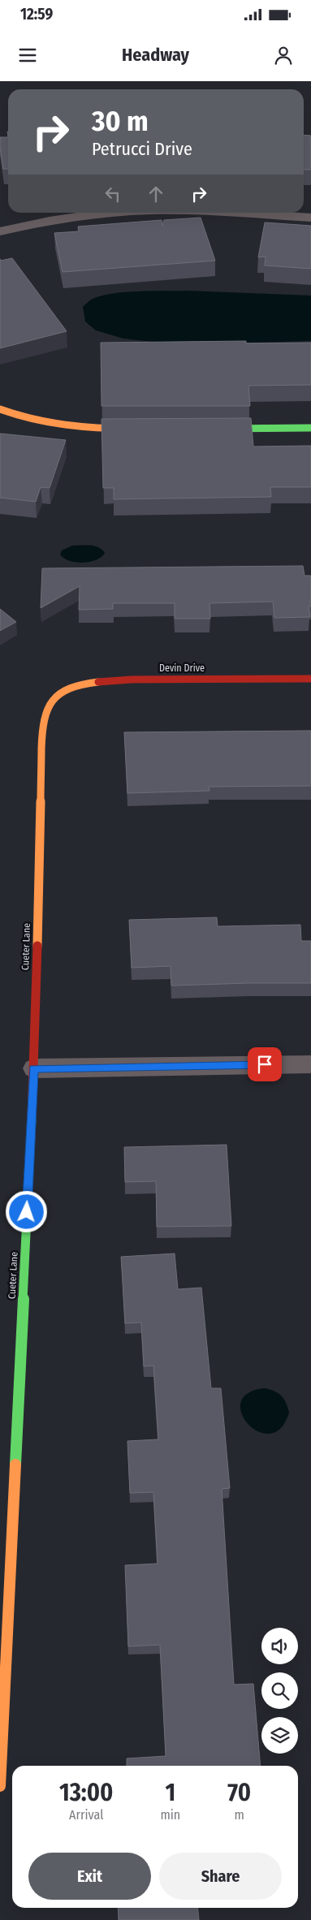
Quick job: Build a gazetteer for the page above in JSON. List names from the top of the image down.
{
  "streets": {
    "street": ["Devin Drive", "Cueter Lane"]
  },
  "crossings": [
    ["Devin Drive", "Cueter Lane"]
  ],
  "page": {
    "status": "12:59",
    "header": "Headway",
    "turn": ["30 m", "Petrucci Drive"],
    "eta": [
      "13:00",
      "Arrival",
      "1",
      "min",
      "70",
      "m"
    ],
    "buttons": ["Exit", "Share"]
  }
}
